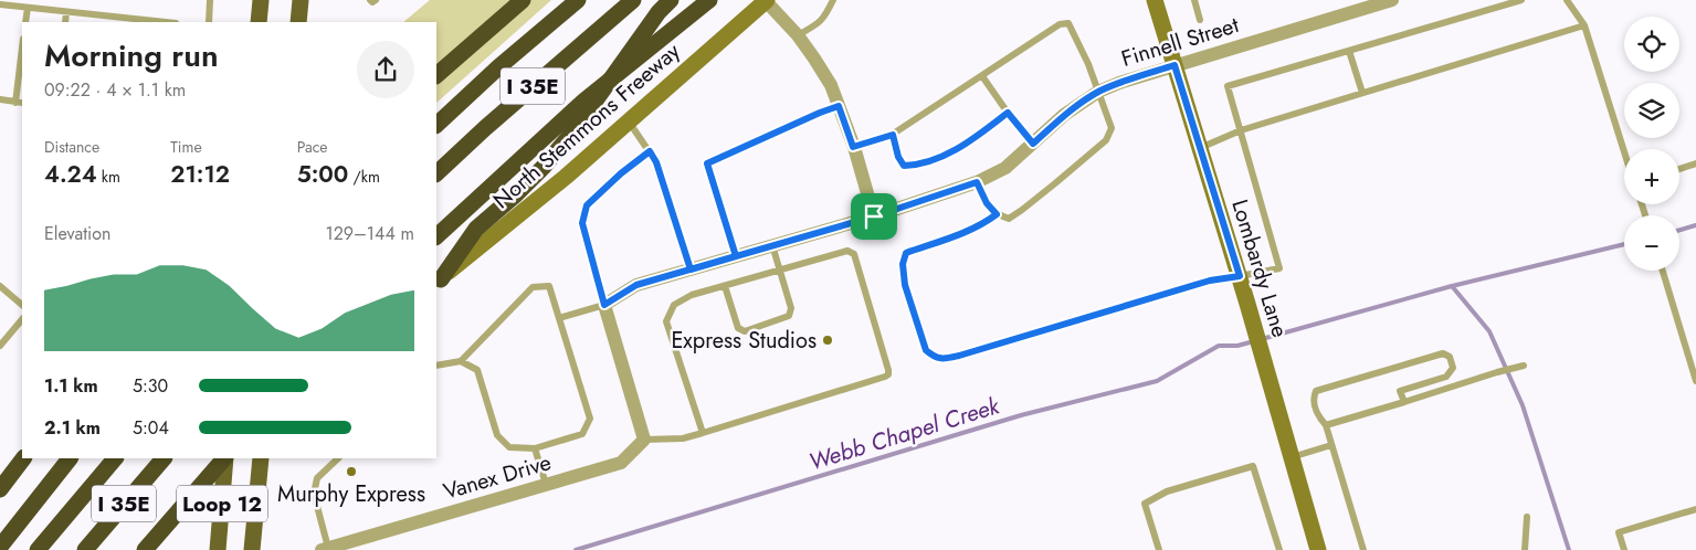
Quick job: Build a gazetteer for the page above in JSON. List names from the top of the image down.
{
  "streets": {
    "highway": ["I 35E"],
    "main road": ["North Stemmons Freeway", "Lombardy Lane", "Loop 12"],
    "street": ["Finnell Street", "Vanex Drive"]
  },
  "crossings": [
    ["Finnell Street", "Lombardy Lane"]
  ],
  "water": ["Webb Chapel Creek"],
  "places": ["Express Studios", "Murphy Express"],
  "page": {
    "map_buttons": ["+", "−"],
    "heading": ["Morning run", "09:22 · 4 × 1.1 km"],
    "stats": [
      ["Distance", "4.24 km"],
      ["Time", "21:12"],
      ["Pace", "5:00 /km"]
    ],
    "chart": ["Elevation", "129–144 m"],
    "list": [
      {
        "name": "1.1 km",
        "note": "5:30"
      },
      {
        "name": "2.1 km",
        "note": "5:04"
      }
    ]
  }
}
